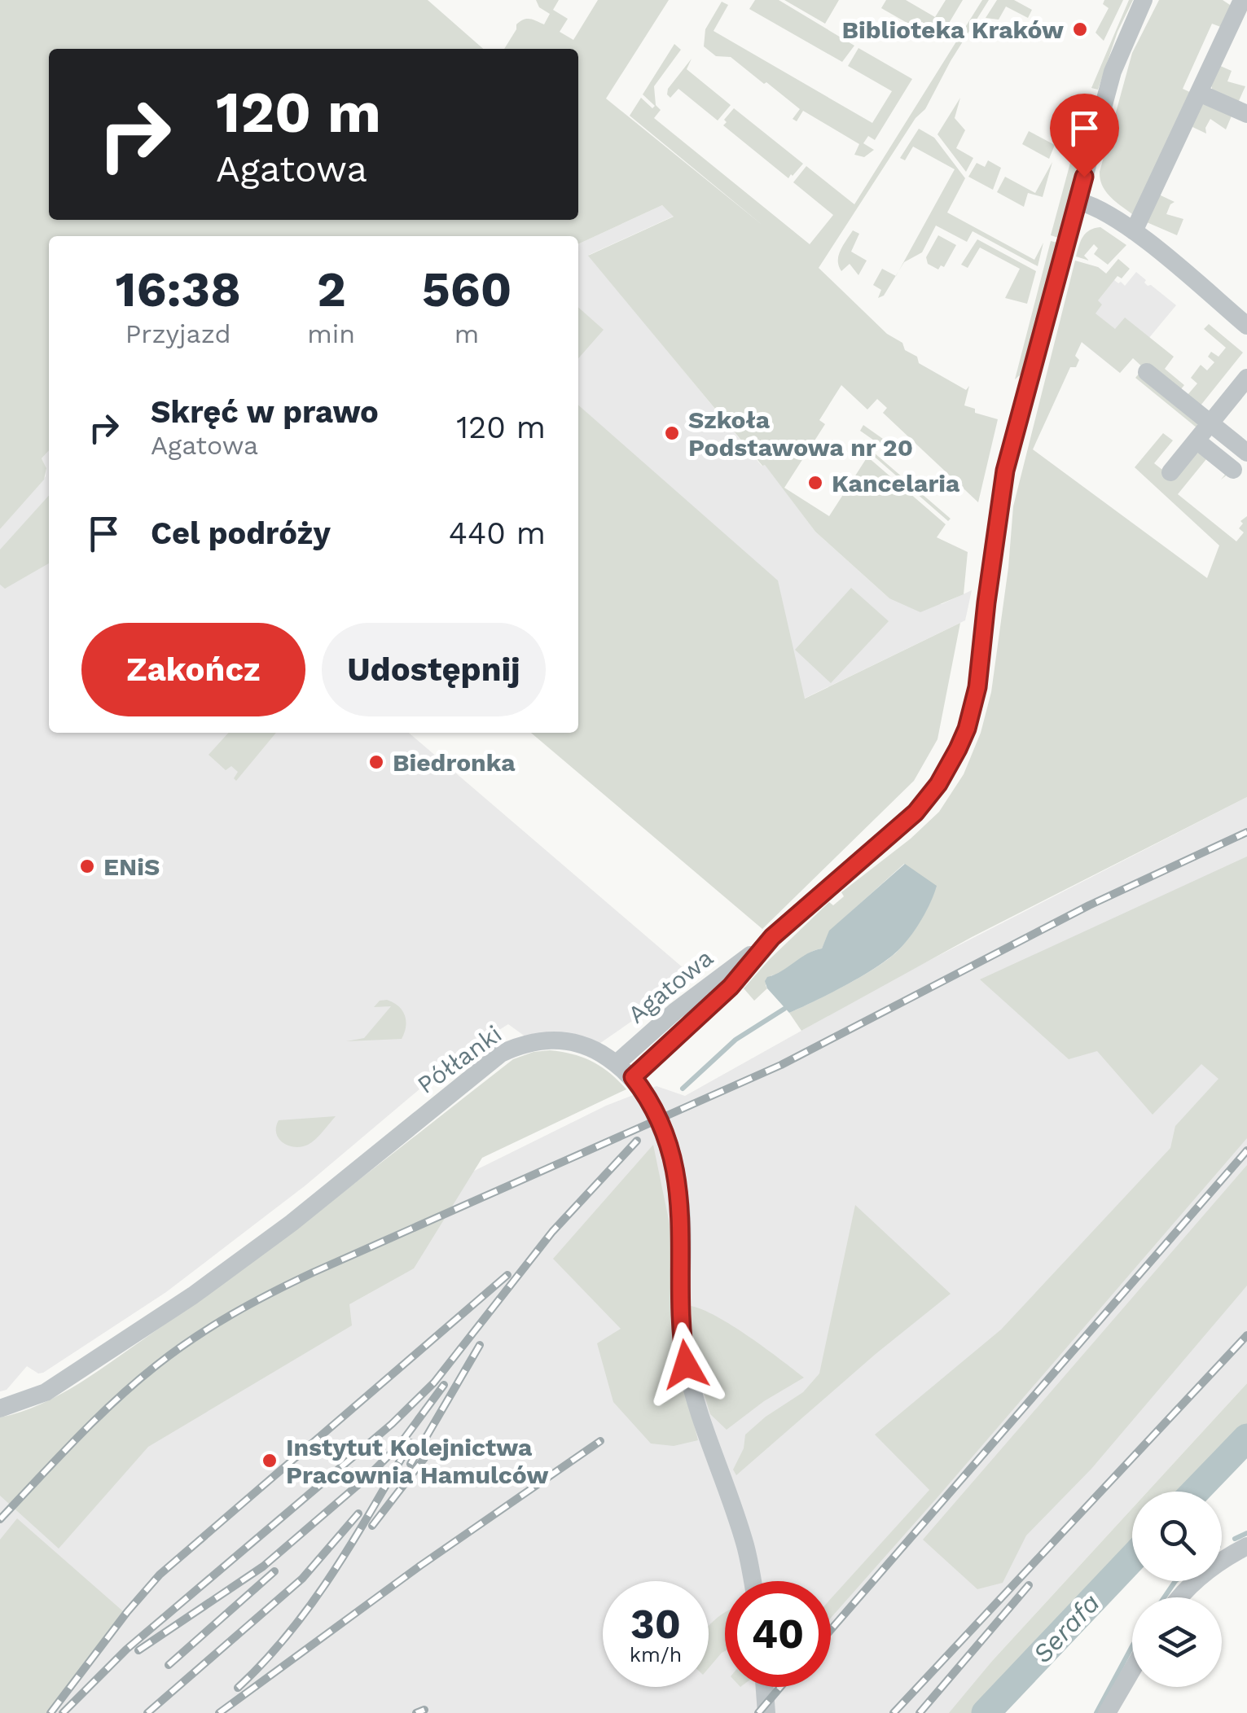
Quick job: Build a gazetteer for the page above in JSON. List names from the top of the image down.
{
  "streets": {
    "street": ["Agatowa", "Półłanki"]
  },
  "crossings": [
    ["Agatowa", "Półłanki"]
  ],
  "water": ["Serafa"],
  "places": [
    "Biblioteka Kraków",
    "Szkoła Podstawowa nr 20",
    "Kancelaria",
    "Biedronka",
    "ENiS",
    "Instytut Kolejnictwa Pracownia Hamulców"
  ],
  "page": {
    "turn": ["120 m", "Agatowa"],
    "eta": [
      "16:38",
      "Przyjazd",
      "2",
      "min",
      "560",
      "m"
    ],
    "list": [
      {
        "name": "Skręć w prawo",
        "note": "Agatowa",
        "value": "120 m"
      },
      {
        "name": "Cel podróży",
        "value": "440 m"
      }
    ],
    "buttons": ["Zakończ", "Udostępnij"],
    "speed": "30 km/h",
    "limit": "40"
  }
}
